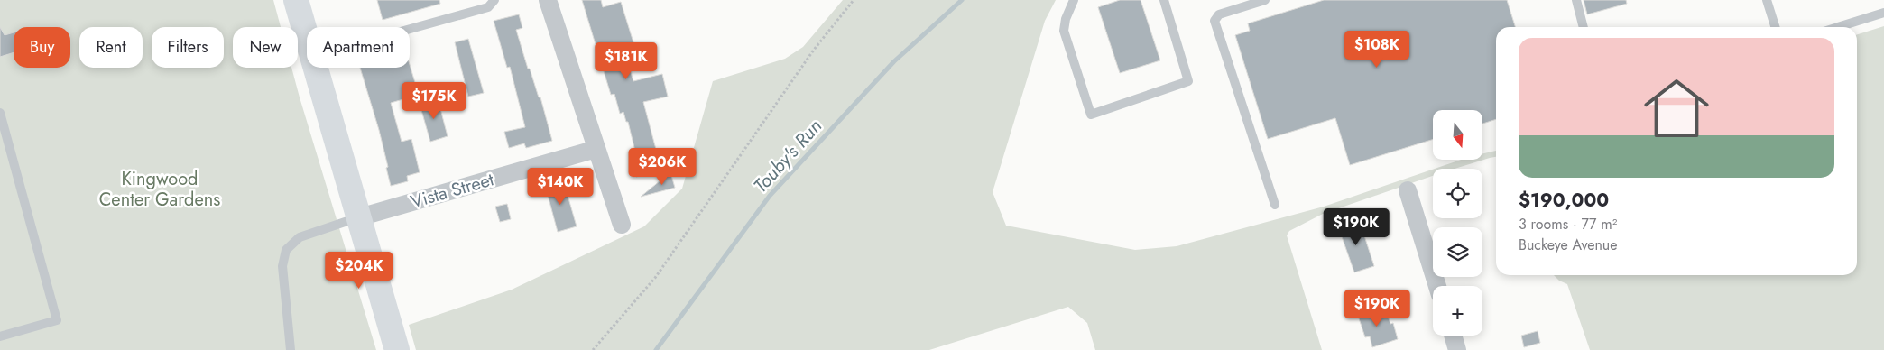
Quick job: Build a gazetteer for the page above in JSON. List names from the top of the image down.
{
  "streets": {
    "street": ["Vista Street"]
  },
  "water": ["Touby's Run"],
  "parks": ["Kingwood Center Gardens"],
  "north": "bottom",
  "page": {
    "chip": [
      "Buy",
      "Rent",
      "Filters",
      "New",
      "Apartment"
    ],
    "list": [
      {
        "name": "$190,000",
        "note": "3 rooms · 77 m² · Buckeye Avenue"
      }
    ],
    "price": [
      "$108K",
      "$181K",
      "$175K",
      "$206K",
      "$140K",
      "$190K",
      "$204K",
      "$190K"
    ],
    "map_buttons": "+"
  }
}
